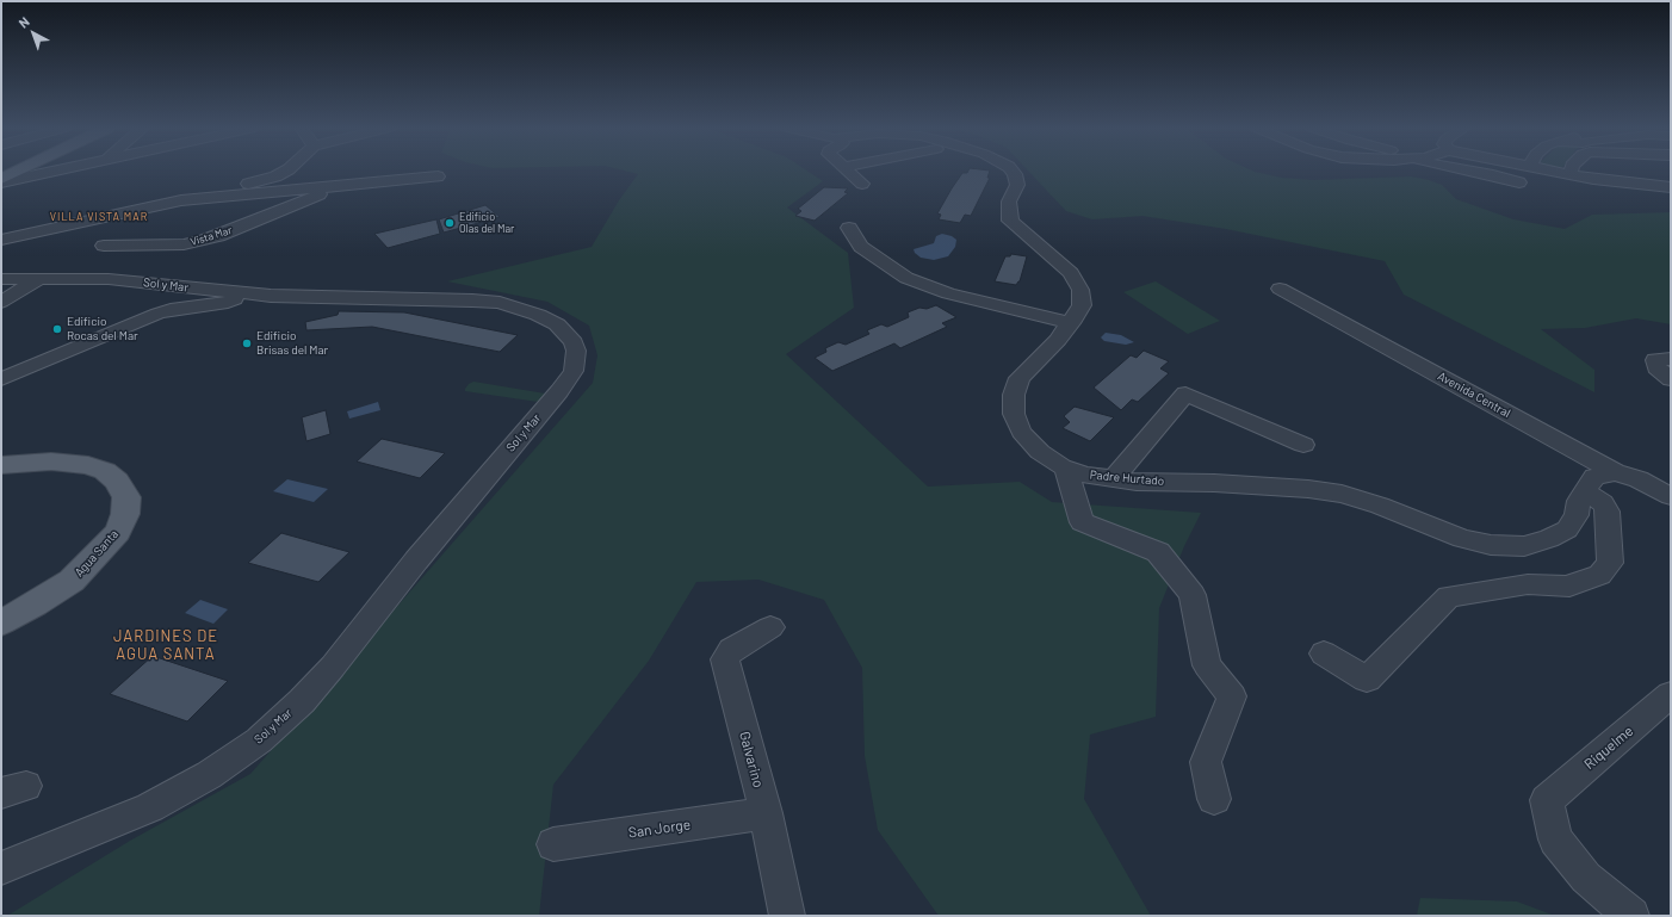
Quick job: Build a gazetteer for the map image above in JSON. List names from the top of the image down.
{
  "streets": {
    "main road": ["Agua Santa"],
    "street": [
      "Vista Mar",
      "Sol y Mar",
      "Avenida Central",
      "Padre Hurtado",
      "Riquelme",
      "Galvarino",
      "San Jorge"
    ]
  },
  "crossings": [
    ["Avenida Central", "Padre Hurtado"],
    ["Galvarino", "San Jorge"]
  ],
  "districts": ["VILLA VISTA MAR", "JARDINES DE AGUA SANTA"],
  "places": ["Edificio Olas del Mar", "Edificio Rocas del Mar", "Edificio Brisas del Mar"],
  "north": "top left"
}
